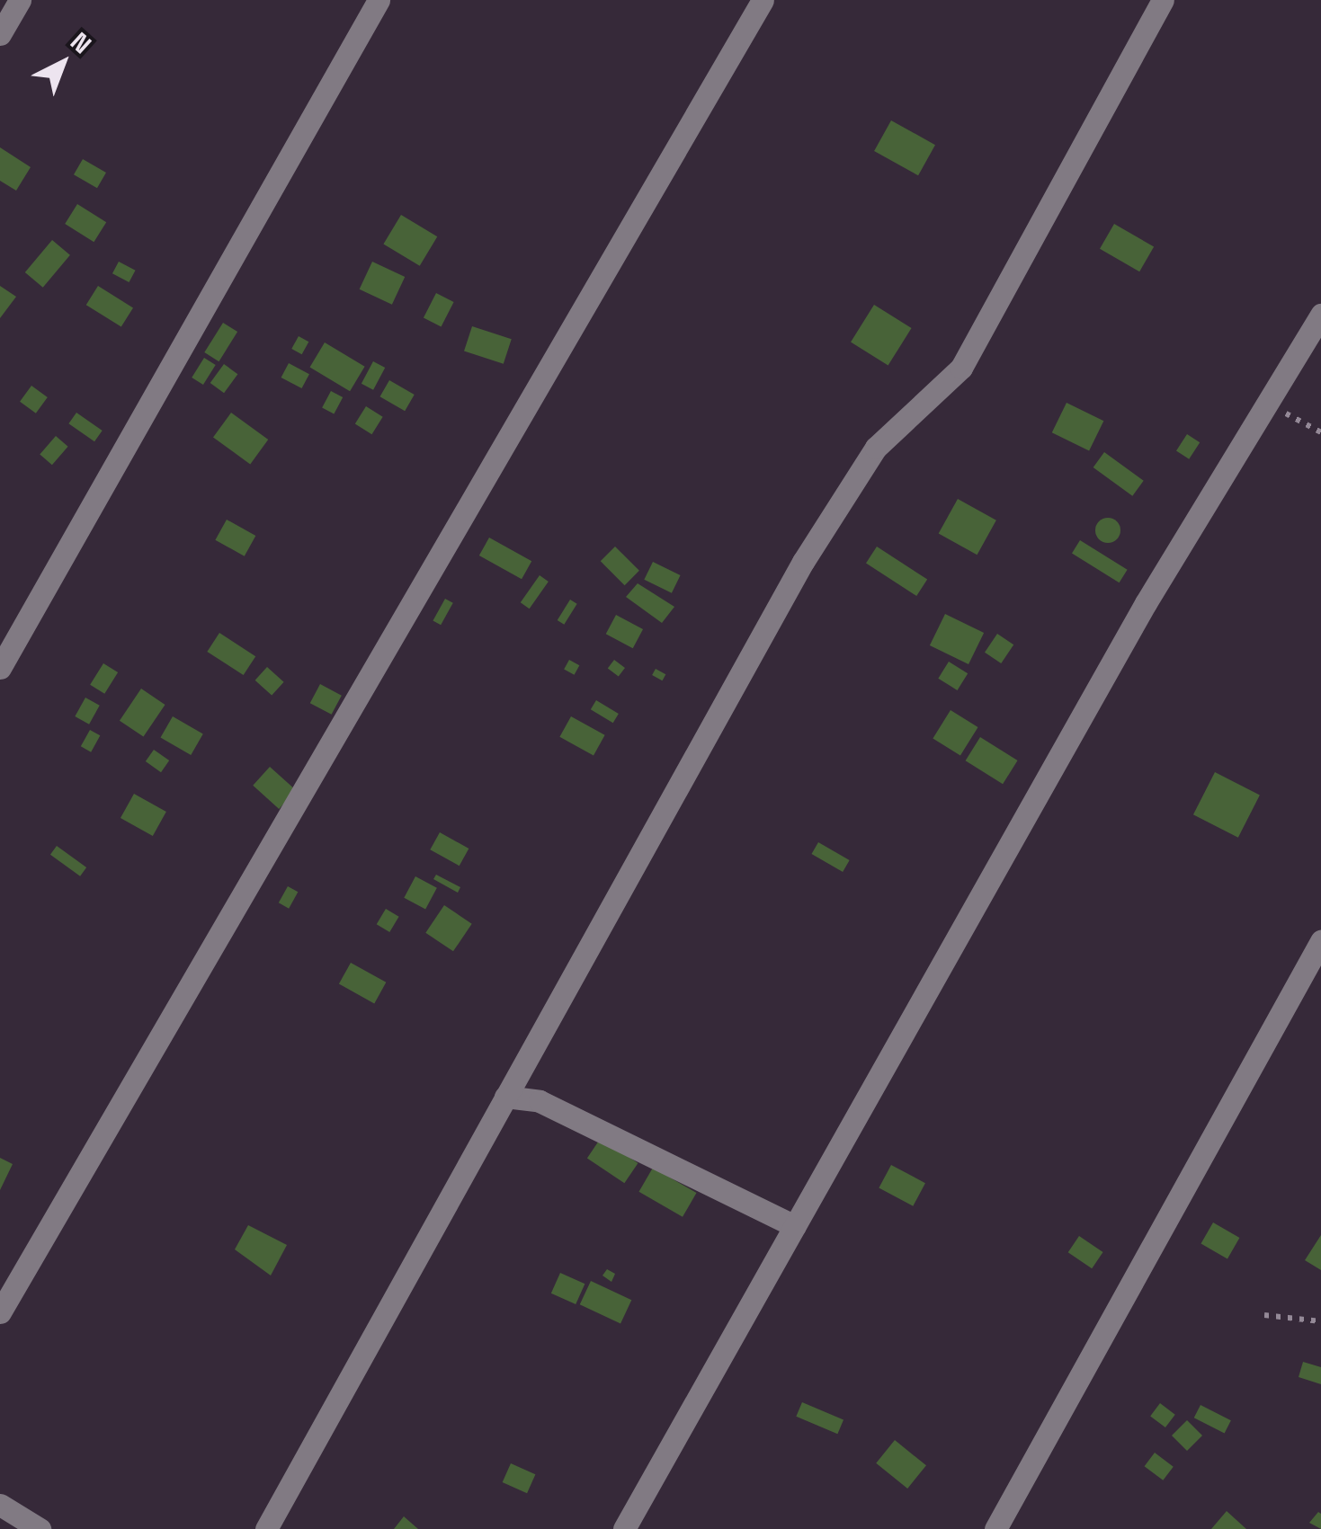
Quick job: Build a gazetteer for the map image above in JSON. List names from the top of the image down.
{
  "north": "top right"
}
